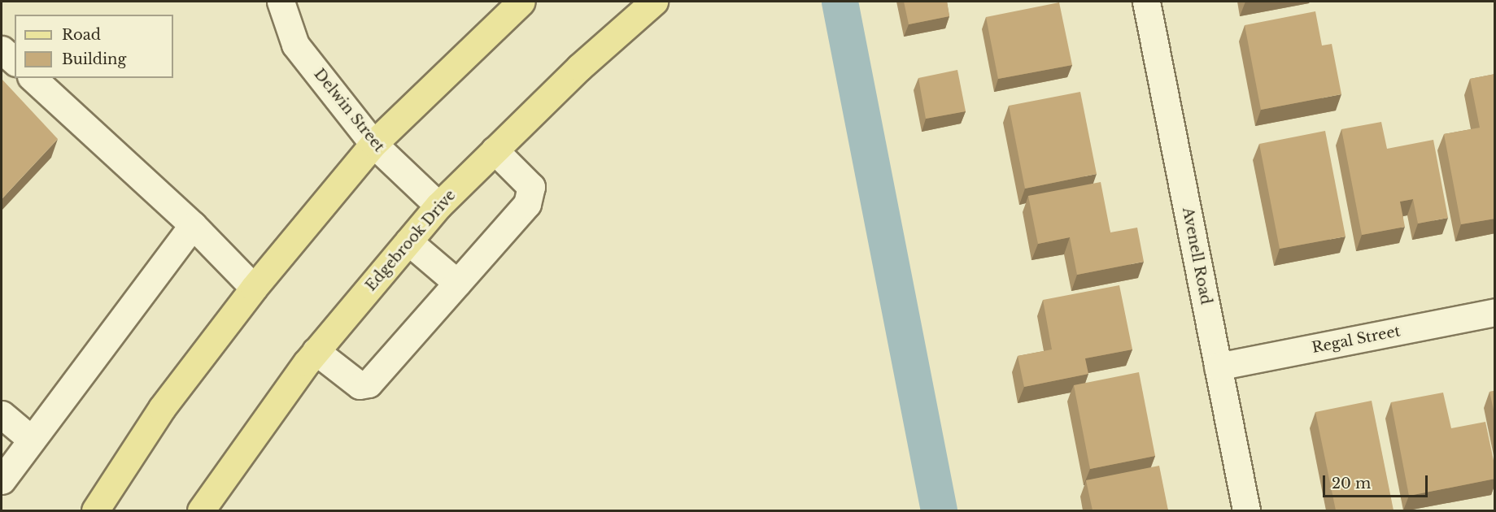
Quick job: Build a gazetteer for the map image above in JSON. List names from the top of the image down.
{
  "streets": {
    "main road": ["Edgebrook Drive"],
    "street": ["Delwin Street", "Avenell Road", "Regal Street"]
  },
  "crossings": [
    ["Delwin Street", "Edgebrook Drive"],
    ["Avenell Road", "Regal Street"]
  ],
  "legend": ["Road", "Building"],
  "scale_bar": "20 m"
}
